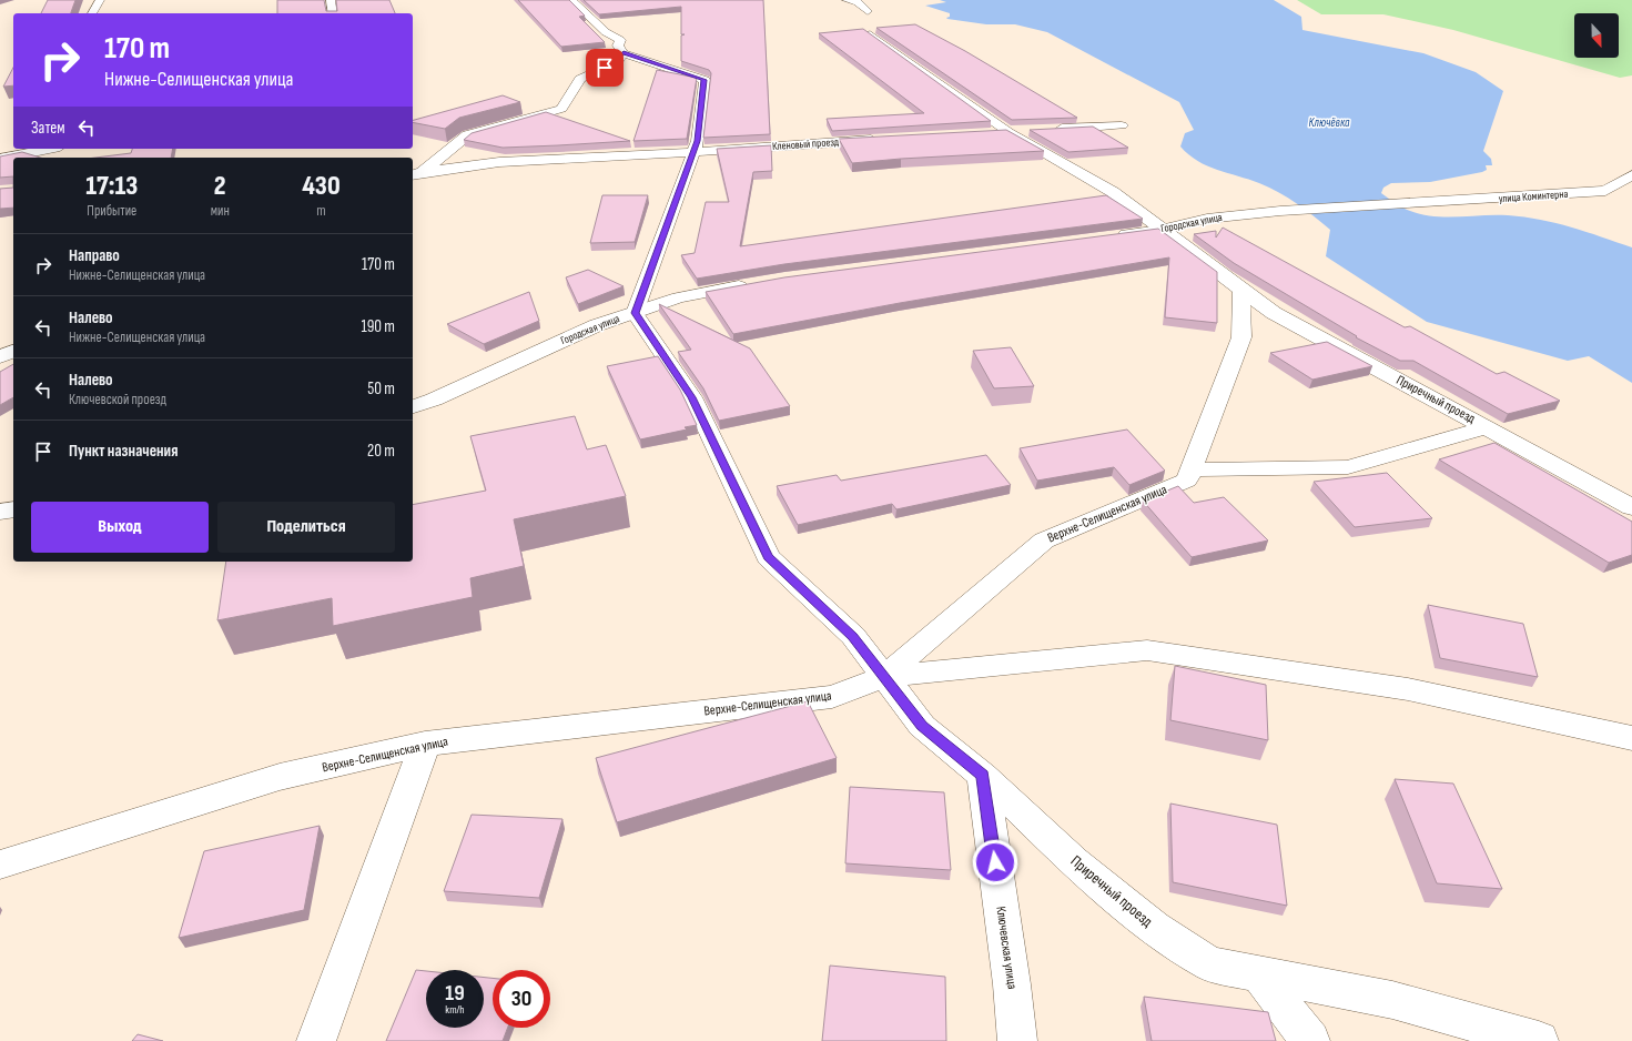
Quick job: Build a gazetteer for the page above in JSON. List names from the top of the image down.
{
  "streets": {
    "street": [
      "Кленовый проезд",
      "улица Коминтерна",
      "Городская улица",
      "Приречный проезд",
      "Верхне-Селищенская улица",
      "Ключевская улица"
    ]
  },
  "crossings": [
    ["улица Коминтерна", "Городская улица"],
    ["Приречный проезд", "Верхне-Селищенская улица"],
    ["Приречный проезд", "Ключевская улица"]
  ],
  "water": ["Ключёвка"],
  "north": "bottom",
  "page": {
    "turn": ["170 m", "Нижне-Селищенская улица"],
    "then": "Затем",
    "eta": [
      "17:13",
      "Прибытие",
      "2",
      "мин",
      "430",
      "m"
    ],
    "list": [
      {
        "name": "Направо",
        "note": "Нижне-Селищенская улица",
        "value": "170 m"
      },
      {
        "name": "Налево",
        "note": "Нижне-Селищенская улица",
        "value": "190 m"
      },
      {
        "name": "Налево",
        "note": "Ключевской проезд",
        "value": "50 m"
      },
      {
        "name": "Пункт назначения",
        "value": "20 m"
      }
    ],
    "buttons": ["Выход", "Поделиться"],
    "speed": "19 km/h",
    "limit": "30"
  }
}
